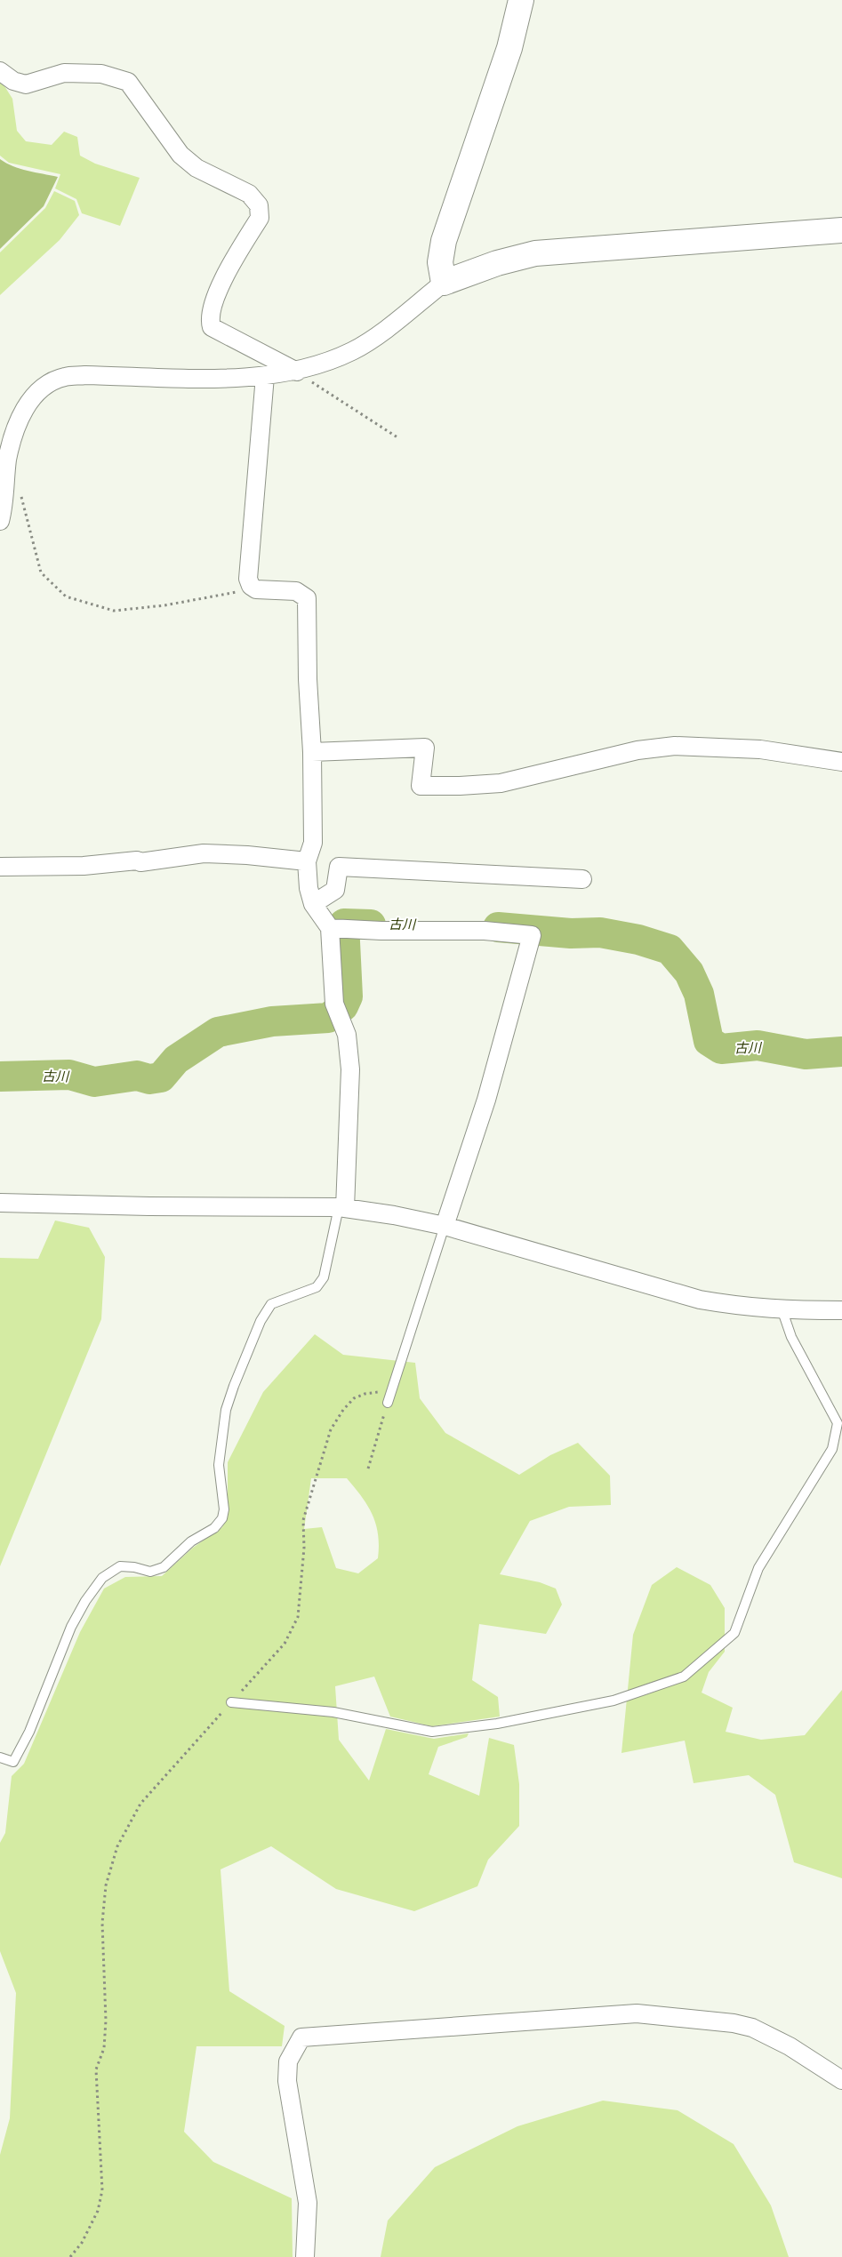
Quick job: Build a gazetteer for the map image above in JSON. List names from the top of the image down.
{
  "water": ["古川"]
}
